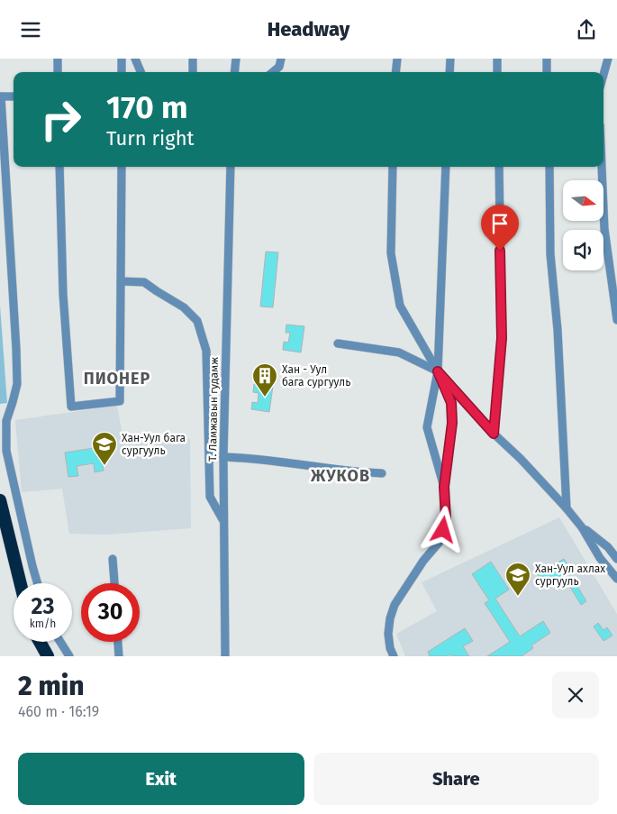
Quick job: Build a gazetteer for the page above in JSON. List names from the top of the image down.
{
  "streets": {
    "street": ["Т. Ламжавын гудамж"]
  },
  "districts": ["ПИОНЕР", "ЖУКОВ"],
  "places": {
    "building": ["Хан - Уул бага сургууль"],
    "school or university": ["Хан-Уул бага сургууль", "Хан-Уул ахлах сургууль"]
  },
  "north": "right",
  "page": {
    "header": "Headway",
    "turn": ["170 m", "Turn right"],
    "speed": "23 km/h",
    "limit": "30",
    "heading": ["2 min", "460 m · 16:19"],
    "buttons": ["Exit", "Share"]
  }
}
